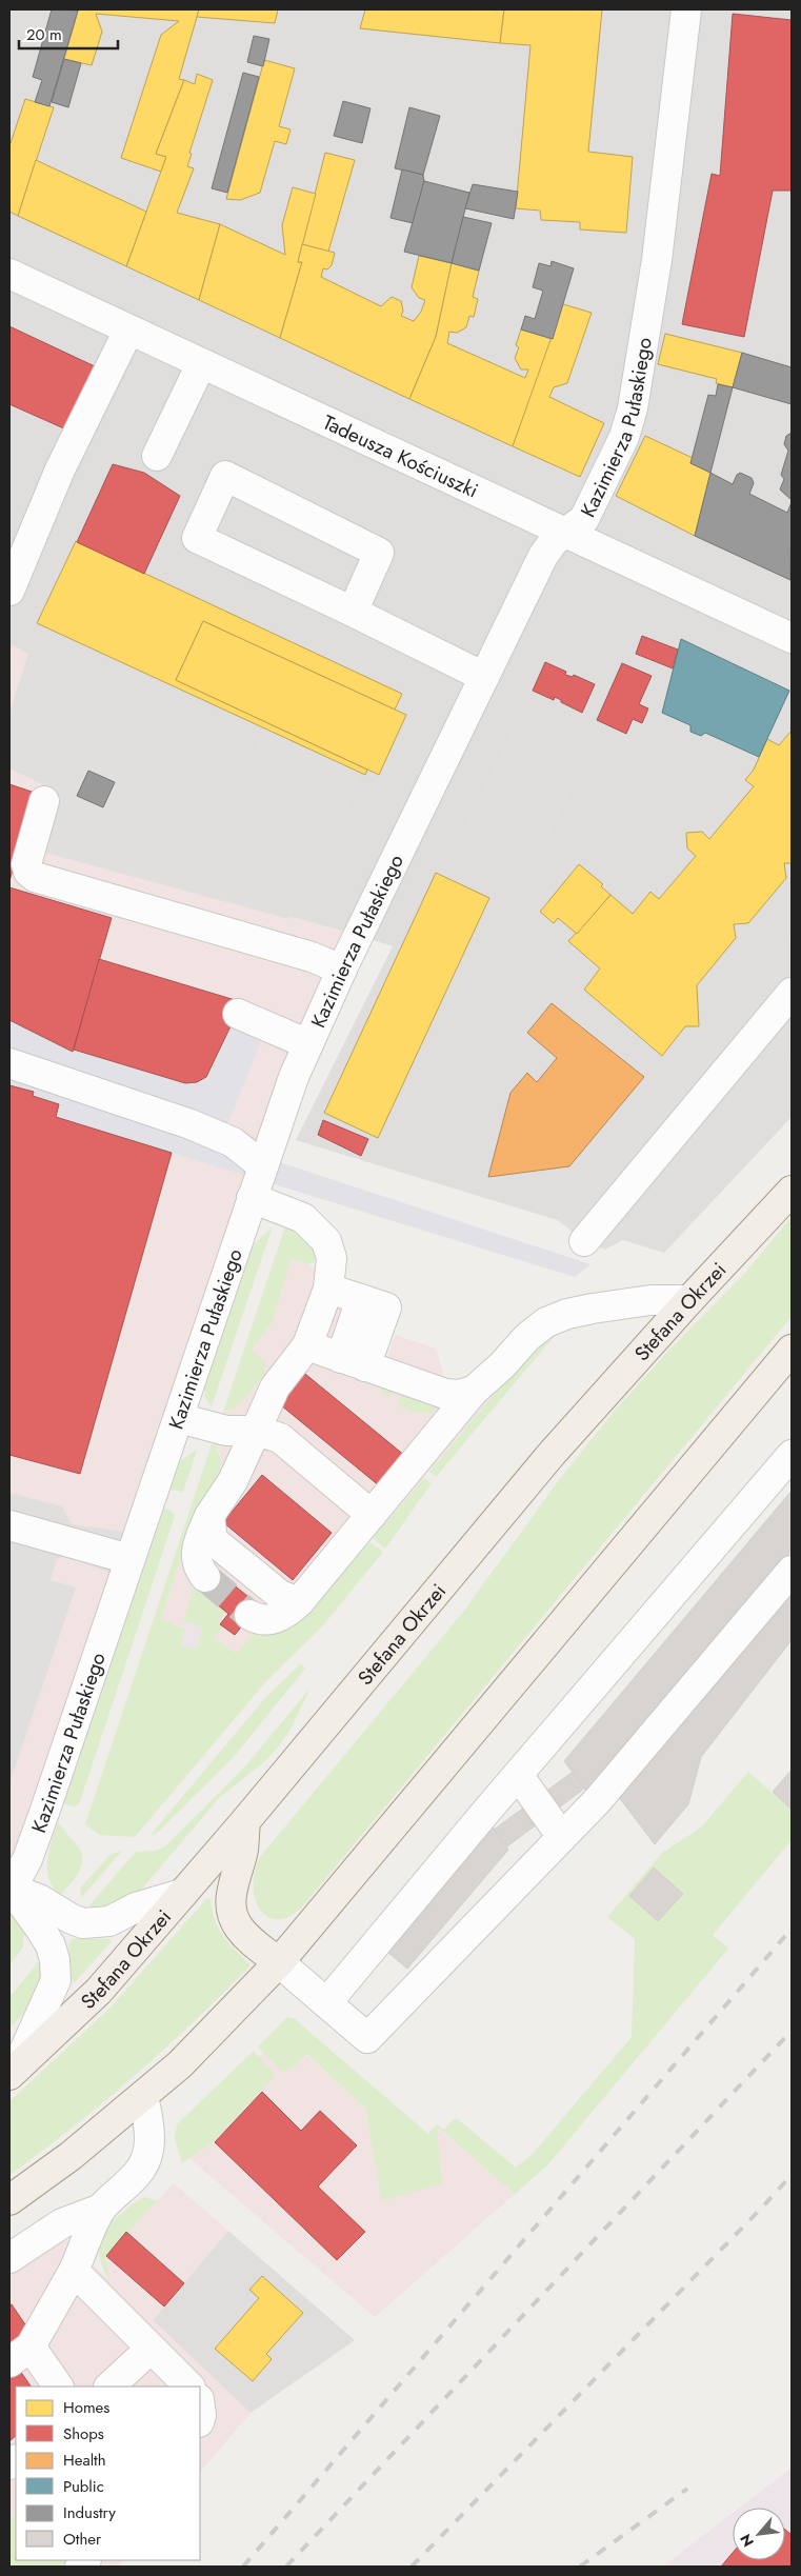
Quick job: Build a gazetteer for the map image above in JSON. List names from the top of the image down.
{
  "streets": {
    "main road": ["Stefana Okrzei"],
    "street": ["Kazimierza Pułaskiego", "Tadeusza Kościuszki"]
  },
  "crossings": [
    ["Kazimierza Pułaskiego", "Tadeusza Kościuszki"]
  ],
  "legend": [
    "Homes",
    "Shops",
    "Health",
    "Public",
    "Industry",
    "Other"
  ],
  "scale_bar": "20 m",
  "north": "bottom left"
}
